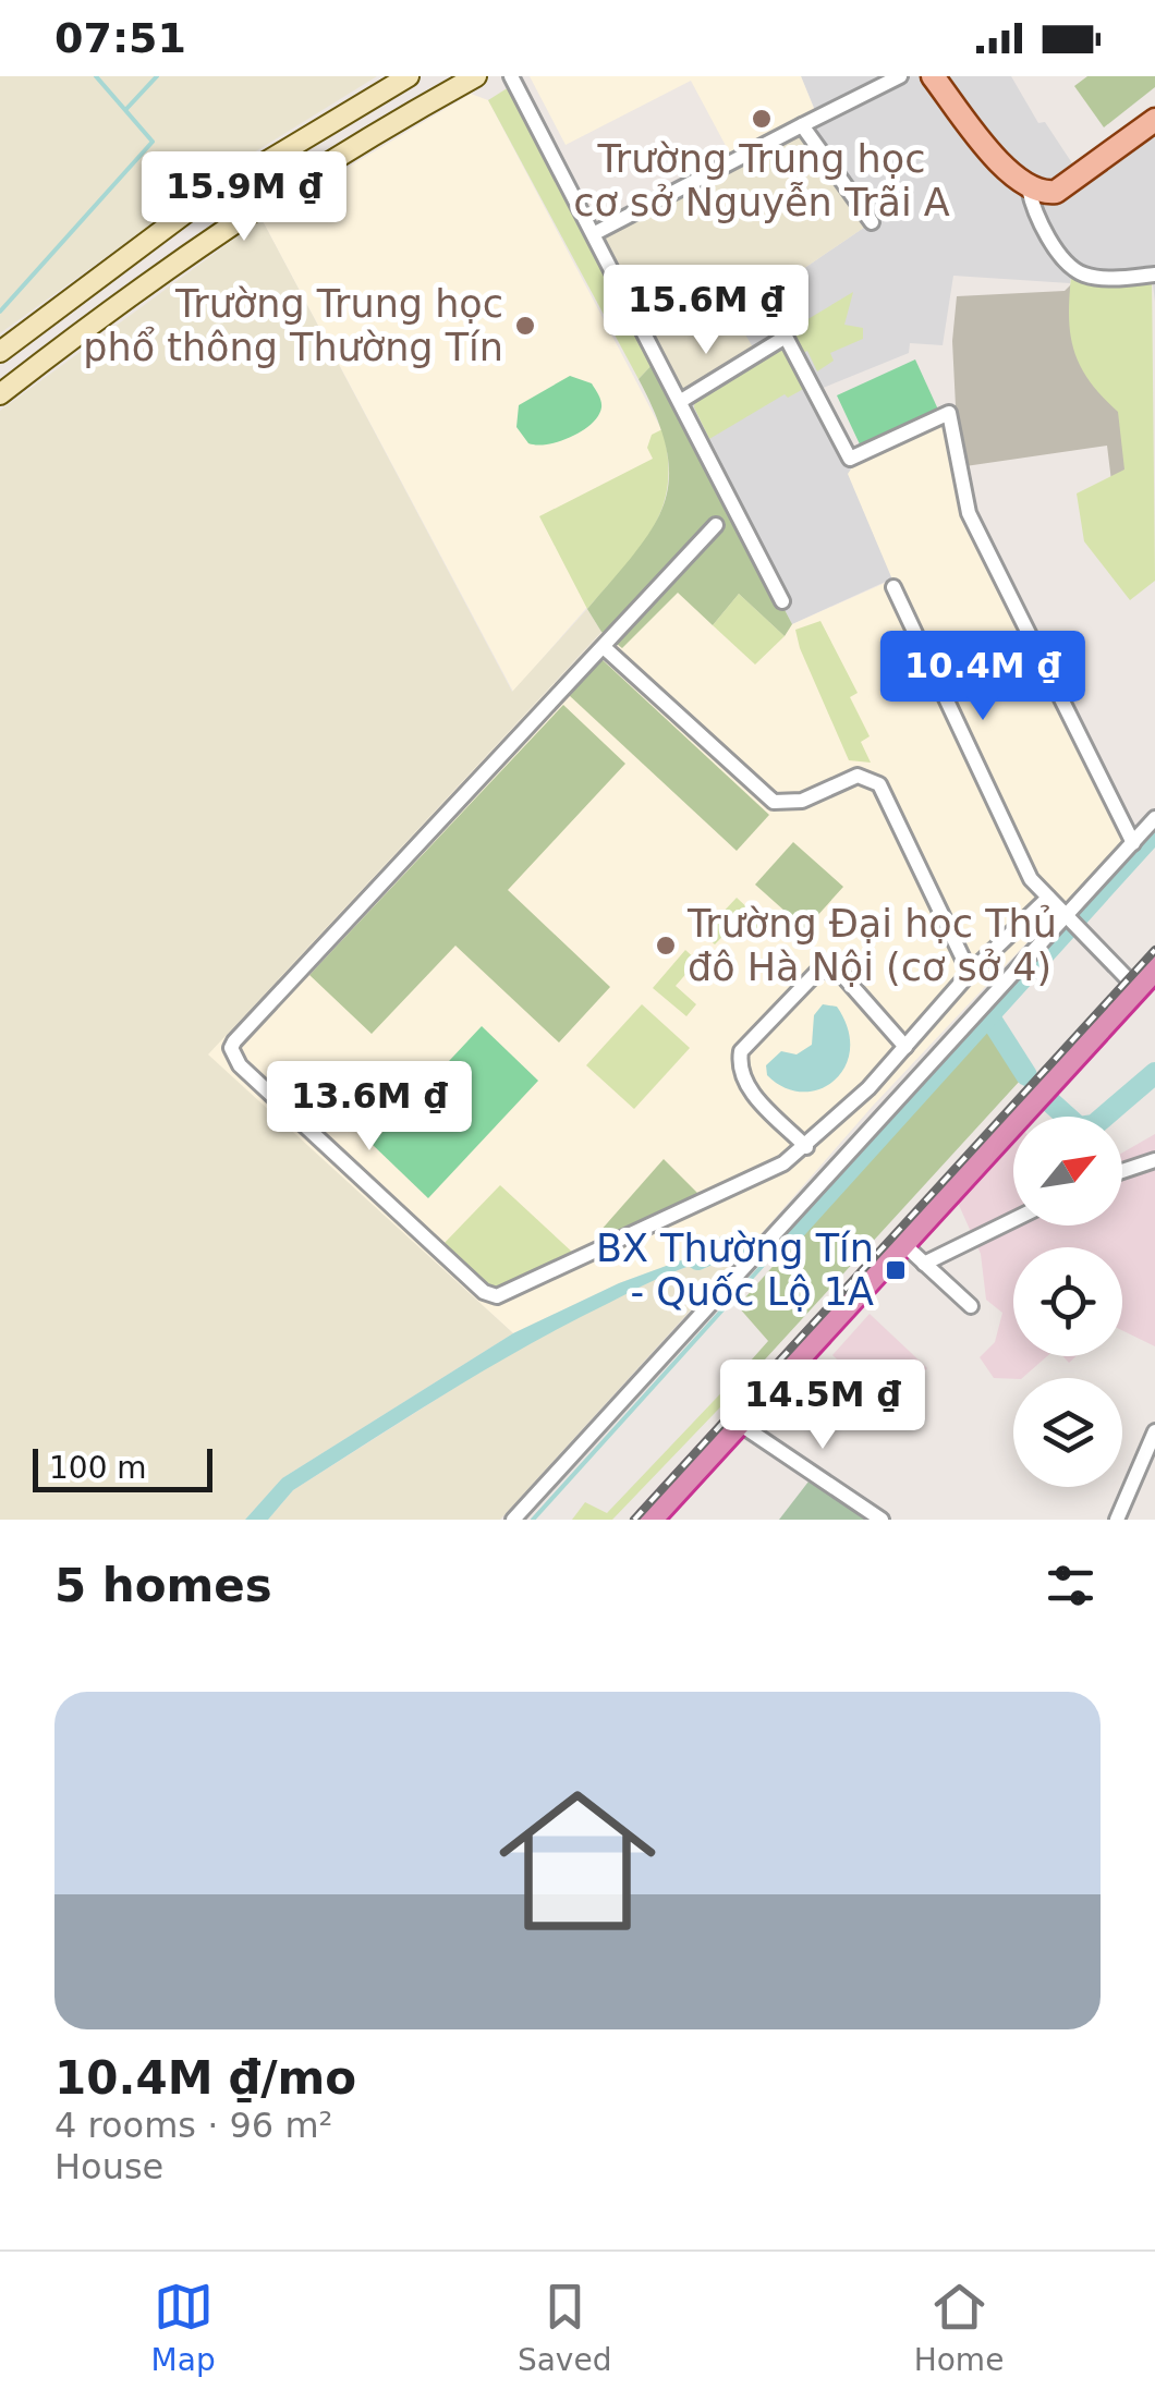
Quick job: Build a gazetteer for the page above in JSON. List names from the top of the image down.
{
  "places": {
    "other": ["Trường Trung học cơ sở Nguyễn Trãi A", "Trường Trung học phổ thông Thường Tín", "Trường Đại học Thủ đô Hà Nội (cơ sở 4)"],
    "transit": ["BX Thường Tín - Quốc Lộ 1A"]
  },
  "scale_bar": "100 m",
  "north": "top right",
  "page": {
    "status": "07:51",
    "price": [
      "15.9M ₫",
      "15.6M ₫",
      "10.4M ₫",
      "13.6M ₫",
      "14.5M ₫"
    ],
    "scale": "100 m",
    "heading": "5 homes",
    "list": [
      {
        "name": "10.4M ₫/mo",
        "note": "4 rooms · 96 m² · House"
      }
    ],
    "tabs": ["Map", "Saved", "Home"]
  }
}
